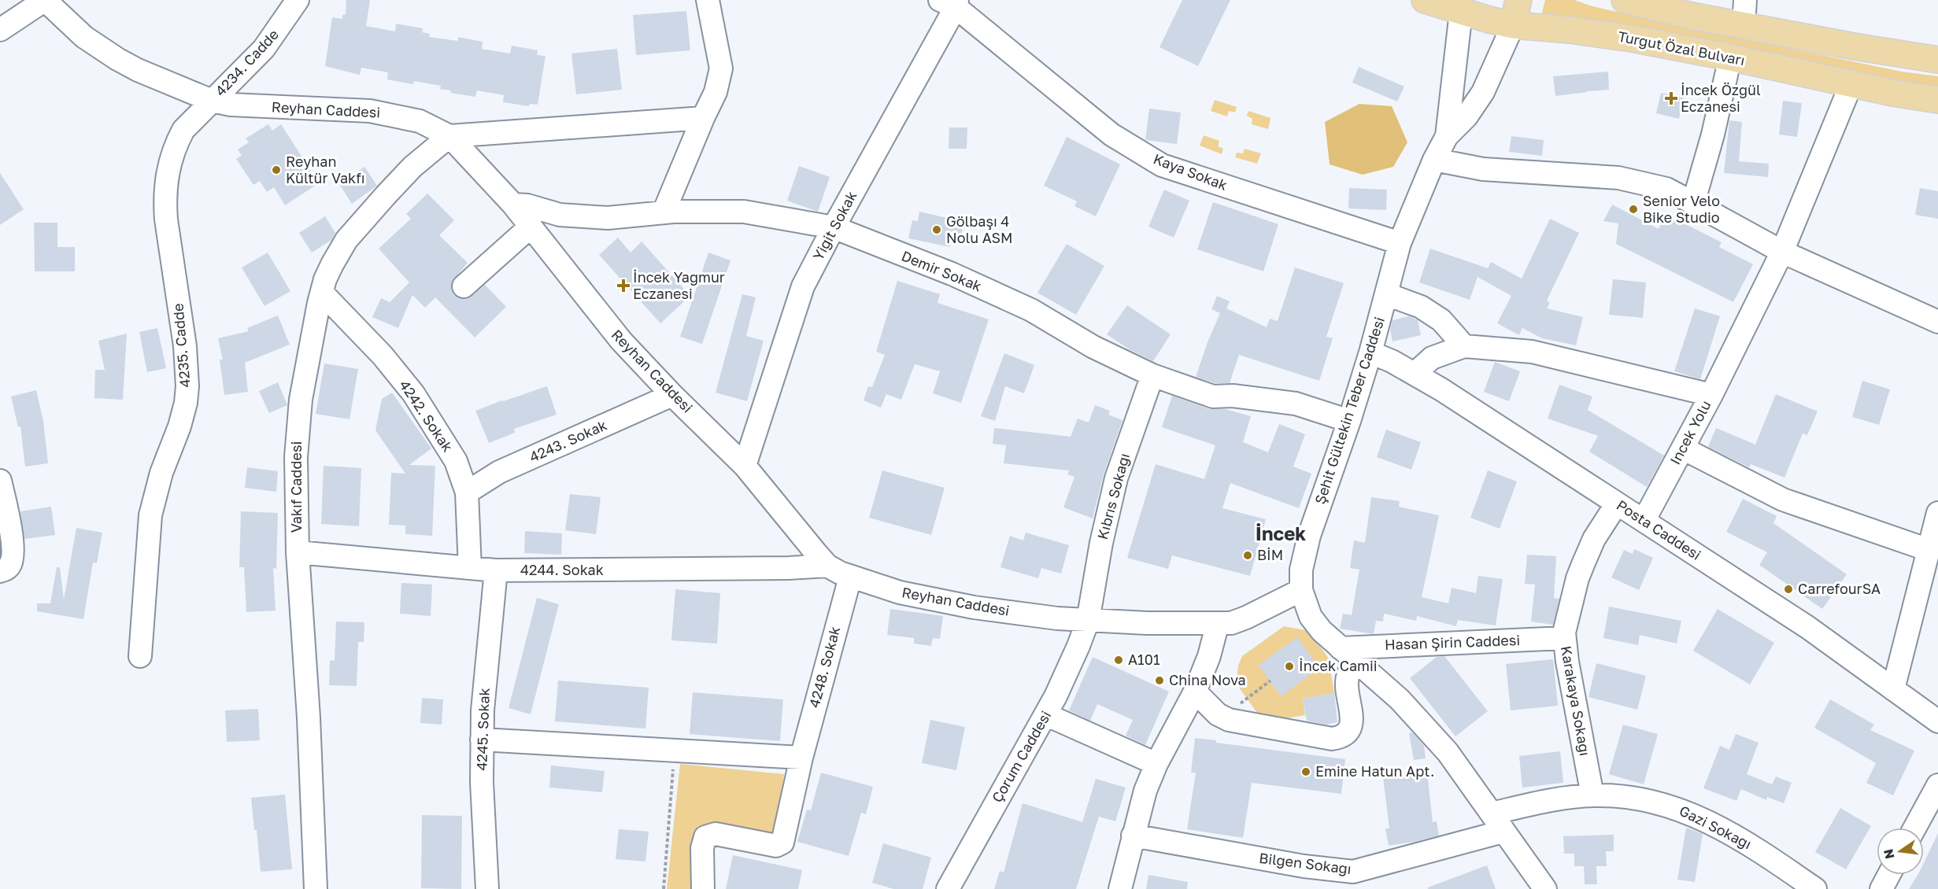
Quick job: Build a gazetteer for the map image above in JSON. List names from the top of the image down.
{
  "streets": {
    "main road": ["Turgut Özal Bulvarı"],
    "street": [
      "4234. Cadde",
      "Reyhan Caddesi",
      "Kaya Sokak",
      "Yiğit Sokak",
      "Demir Sokak",
      "4235. Cadde",
      "Şehit Gültekin Teber Caddesi",
      "4242. Sokak",
      "Incek Yolu",
      "4243. Sokak",
      "Vakıf Caddesi",
      "Kıbrıs Sokağı",
      "Posta Caddesi",
      "4244. Sokak",
      "Hasan Şirin Caddesi",
      "4248. Sokak",
      "Karakaya Sokağı",
      "4245. Sokak",
      "Çorum Caddesi",
      "Gazi Sokağı",
      "Bilgen Sokağı"
    ]
  },
  "crossings": [
    ["Turgut Özal Bulvarı", "Incek Yolu"],
    ["4234. Cadde", "Reyhan Caddesi"],
    ["4234. Cadde", "4235. Cadde"],
    ["Reyhan Caddesi", "Yiğit Sokak"],
    ["Reyhan Caddesi", "Demir Sokak"],
    ["Reyhan Caddesi", "4235. Cadde"],
    ["Reyhan Caddesi", "Şehit Gültekin Teber Caddesi"],
    ["Reyhan Caddesi", "4243. Sokak"],
    ["Reyhan Caddesi", "Vakıf Caddesi"],
    ["Reyhan Caddesi", "Kıbrıs Sokağı"],
    ["Reyhan Caddesi", "4244. Sokak"],
    ["Reyhan Caddesi", "4248. Sokak"],
    ["Reyhan Caddesi", "Çorum Caddesi"],
    ["Kaya Sokak", "Yiğit Sokak"],
    ["Kaya Sokak", "Şehit Gültekin Teber Caddesi"],
    ["Yiğit Sokak", "Demir Sokak"],
    ["Demir Sokak", "Şehit Gültekin Teber Caddesi"],
    ["Demir Sokak", "Kıbrıs Sokağı"],
    ["Şehit Gültekin Teber Caddesi", "Posta Caddesi"],
    ["Şehit Gültekin Teber Caddesi", "Hasan Şirin Caddesi"],
    ["Şehit Gültekin Teber Caddesi", "Gazi Sokağı"],
    ["Şehit Gültekin Teber Caddesi", "Bilgen Sokağı"],
    ["4242. Sokak", "4243. Sokak"],
    ["4242. Sokak", "Vakıf Caddesi"],
    ["4242. Sokak", "4244. Sokak"],
    ["Incek Yolu", "Posta Caddesi"],
    ["Vakıf Caddesi", "4244. Sokak"],
    ["Kıbrıs Sokağı", "Çorum Caddesi"],
    ["Posta Caddesi", "Karakaya Sokağı"],
    ["4244. Sokak", "4245. Sokak"],
    ["Hasan Şirin Caddesi", "Karakaya Sokağı"],
    ["Karakaya Sokağı", "Gazi Sokağı"],
    ["Gazi Sokağı", "Bilgen Sokağı"]
  ],
  "districts": ["İncek"],
  "places": {
    "health": ["İncek Özgül Eczanesi", "İncek Yağmur Eczanesi"],
    "other": [
      "Reyhan Kültür Vakfı",
      "Senior Velo Bike Studio",
      "Gölbaşı 4 Nolu ASM",
      "BİM",
      "CarrefourSA",
      "A101",
      "İncek Camii",
      "China Nova",
      "Emine Hatun Apt."
    ]
  },
  "north": "left"
}
